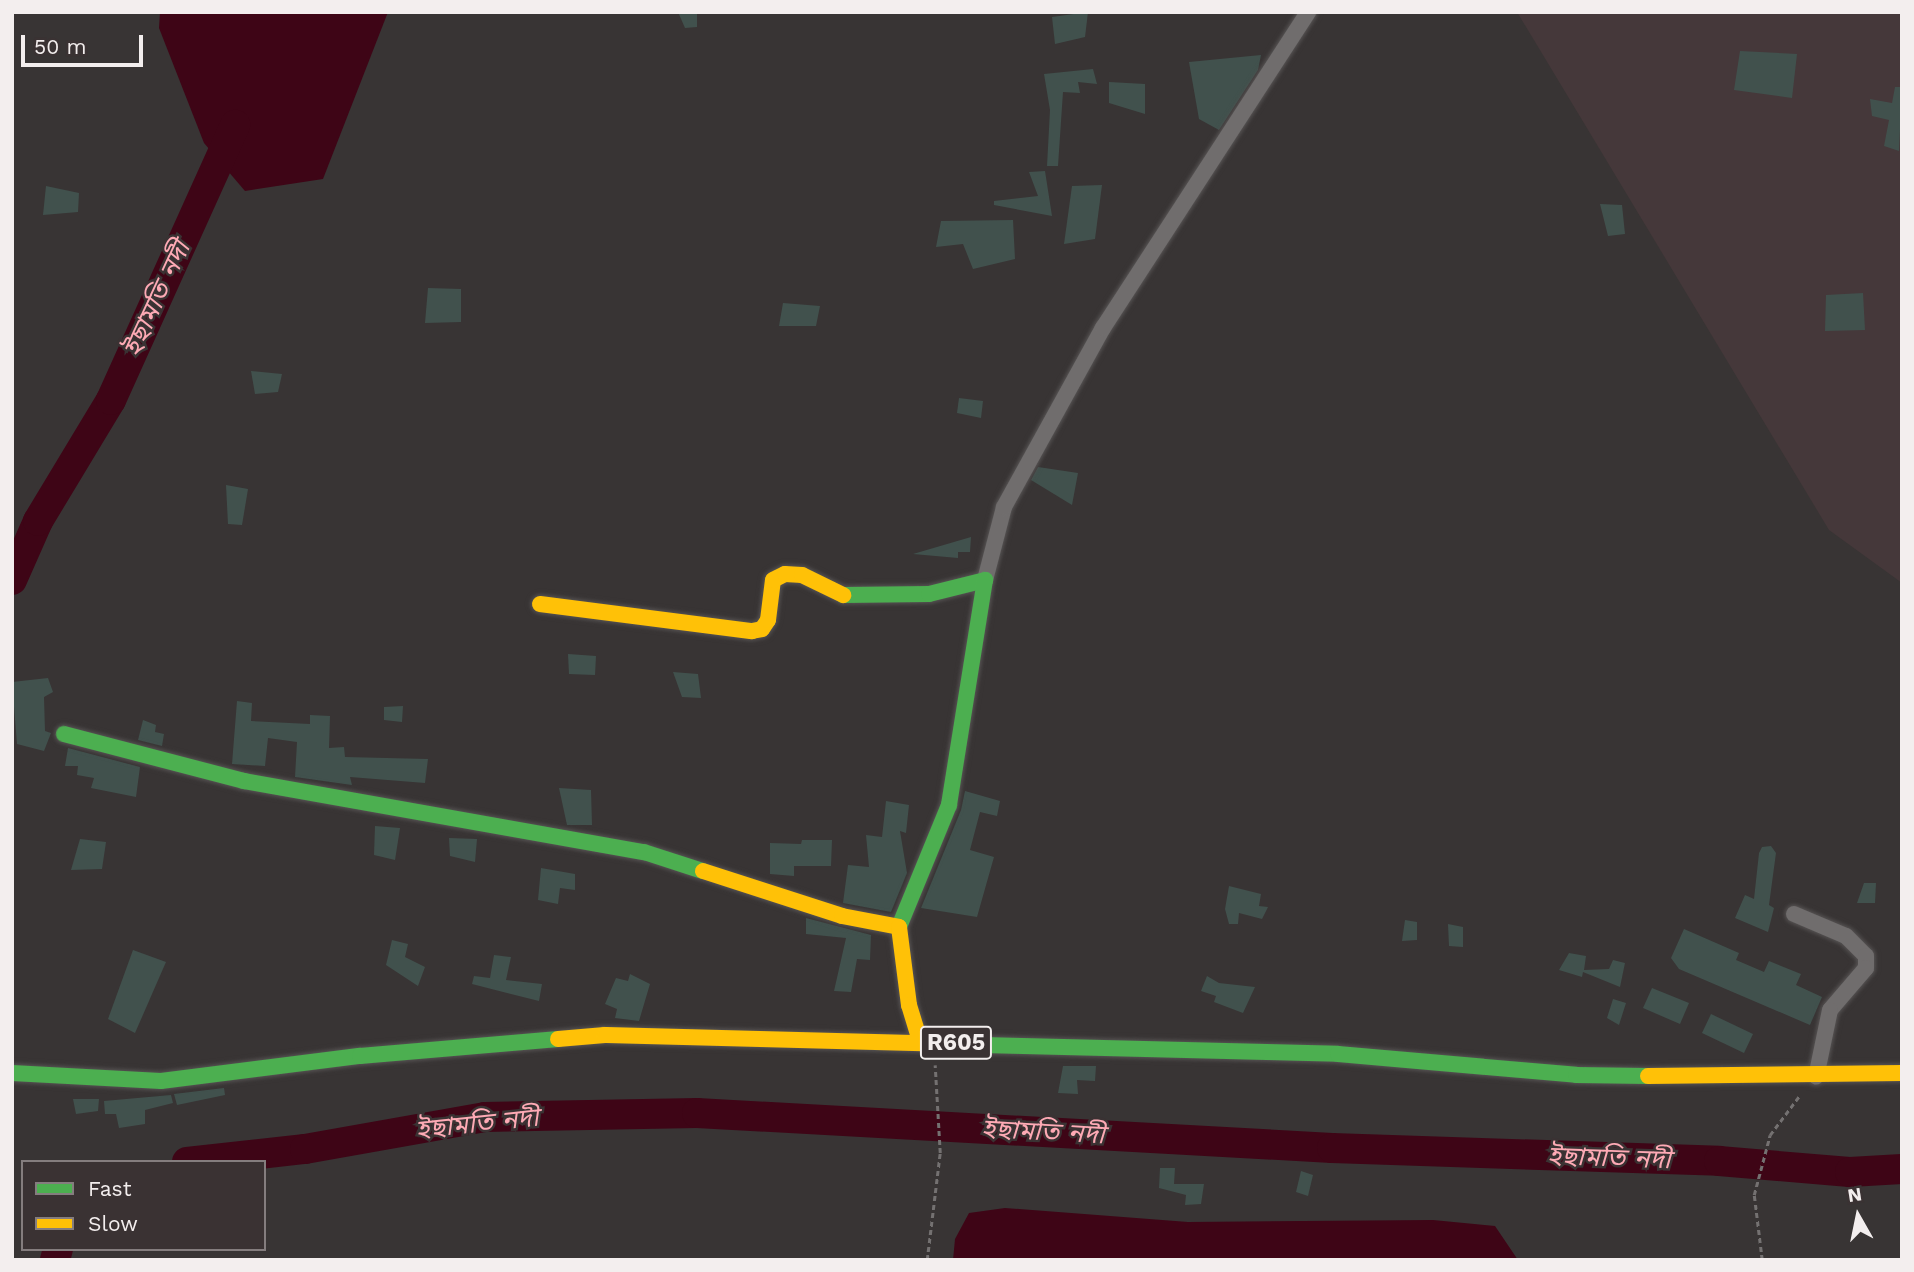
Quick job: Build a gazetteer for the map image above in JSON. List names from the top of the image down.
{
  "streets": {
    "main road": ["R605"]
  },
  "water": ["ইছামতি নদী"],
  "legend": ["Fast", "Slow"],
  "scale_bar": "50 m",
  "north": "top"
}
